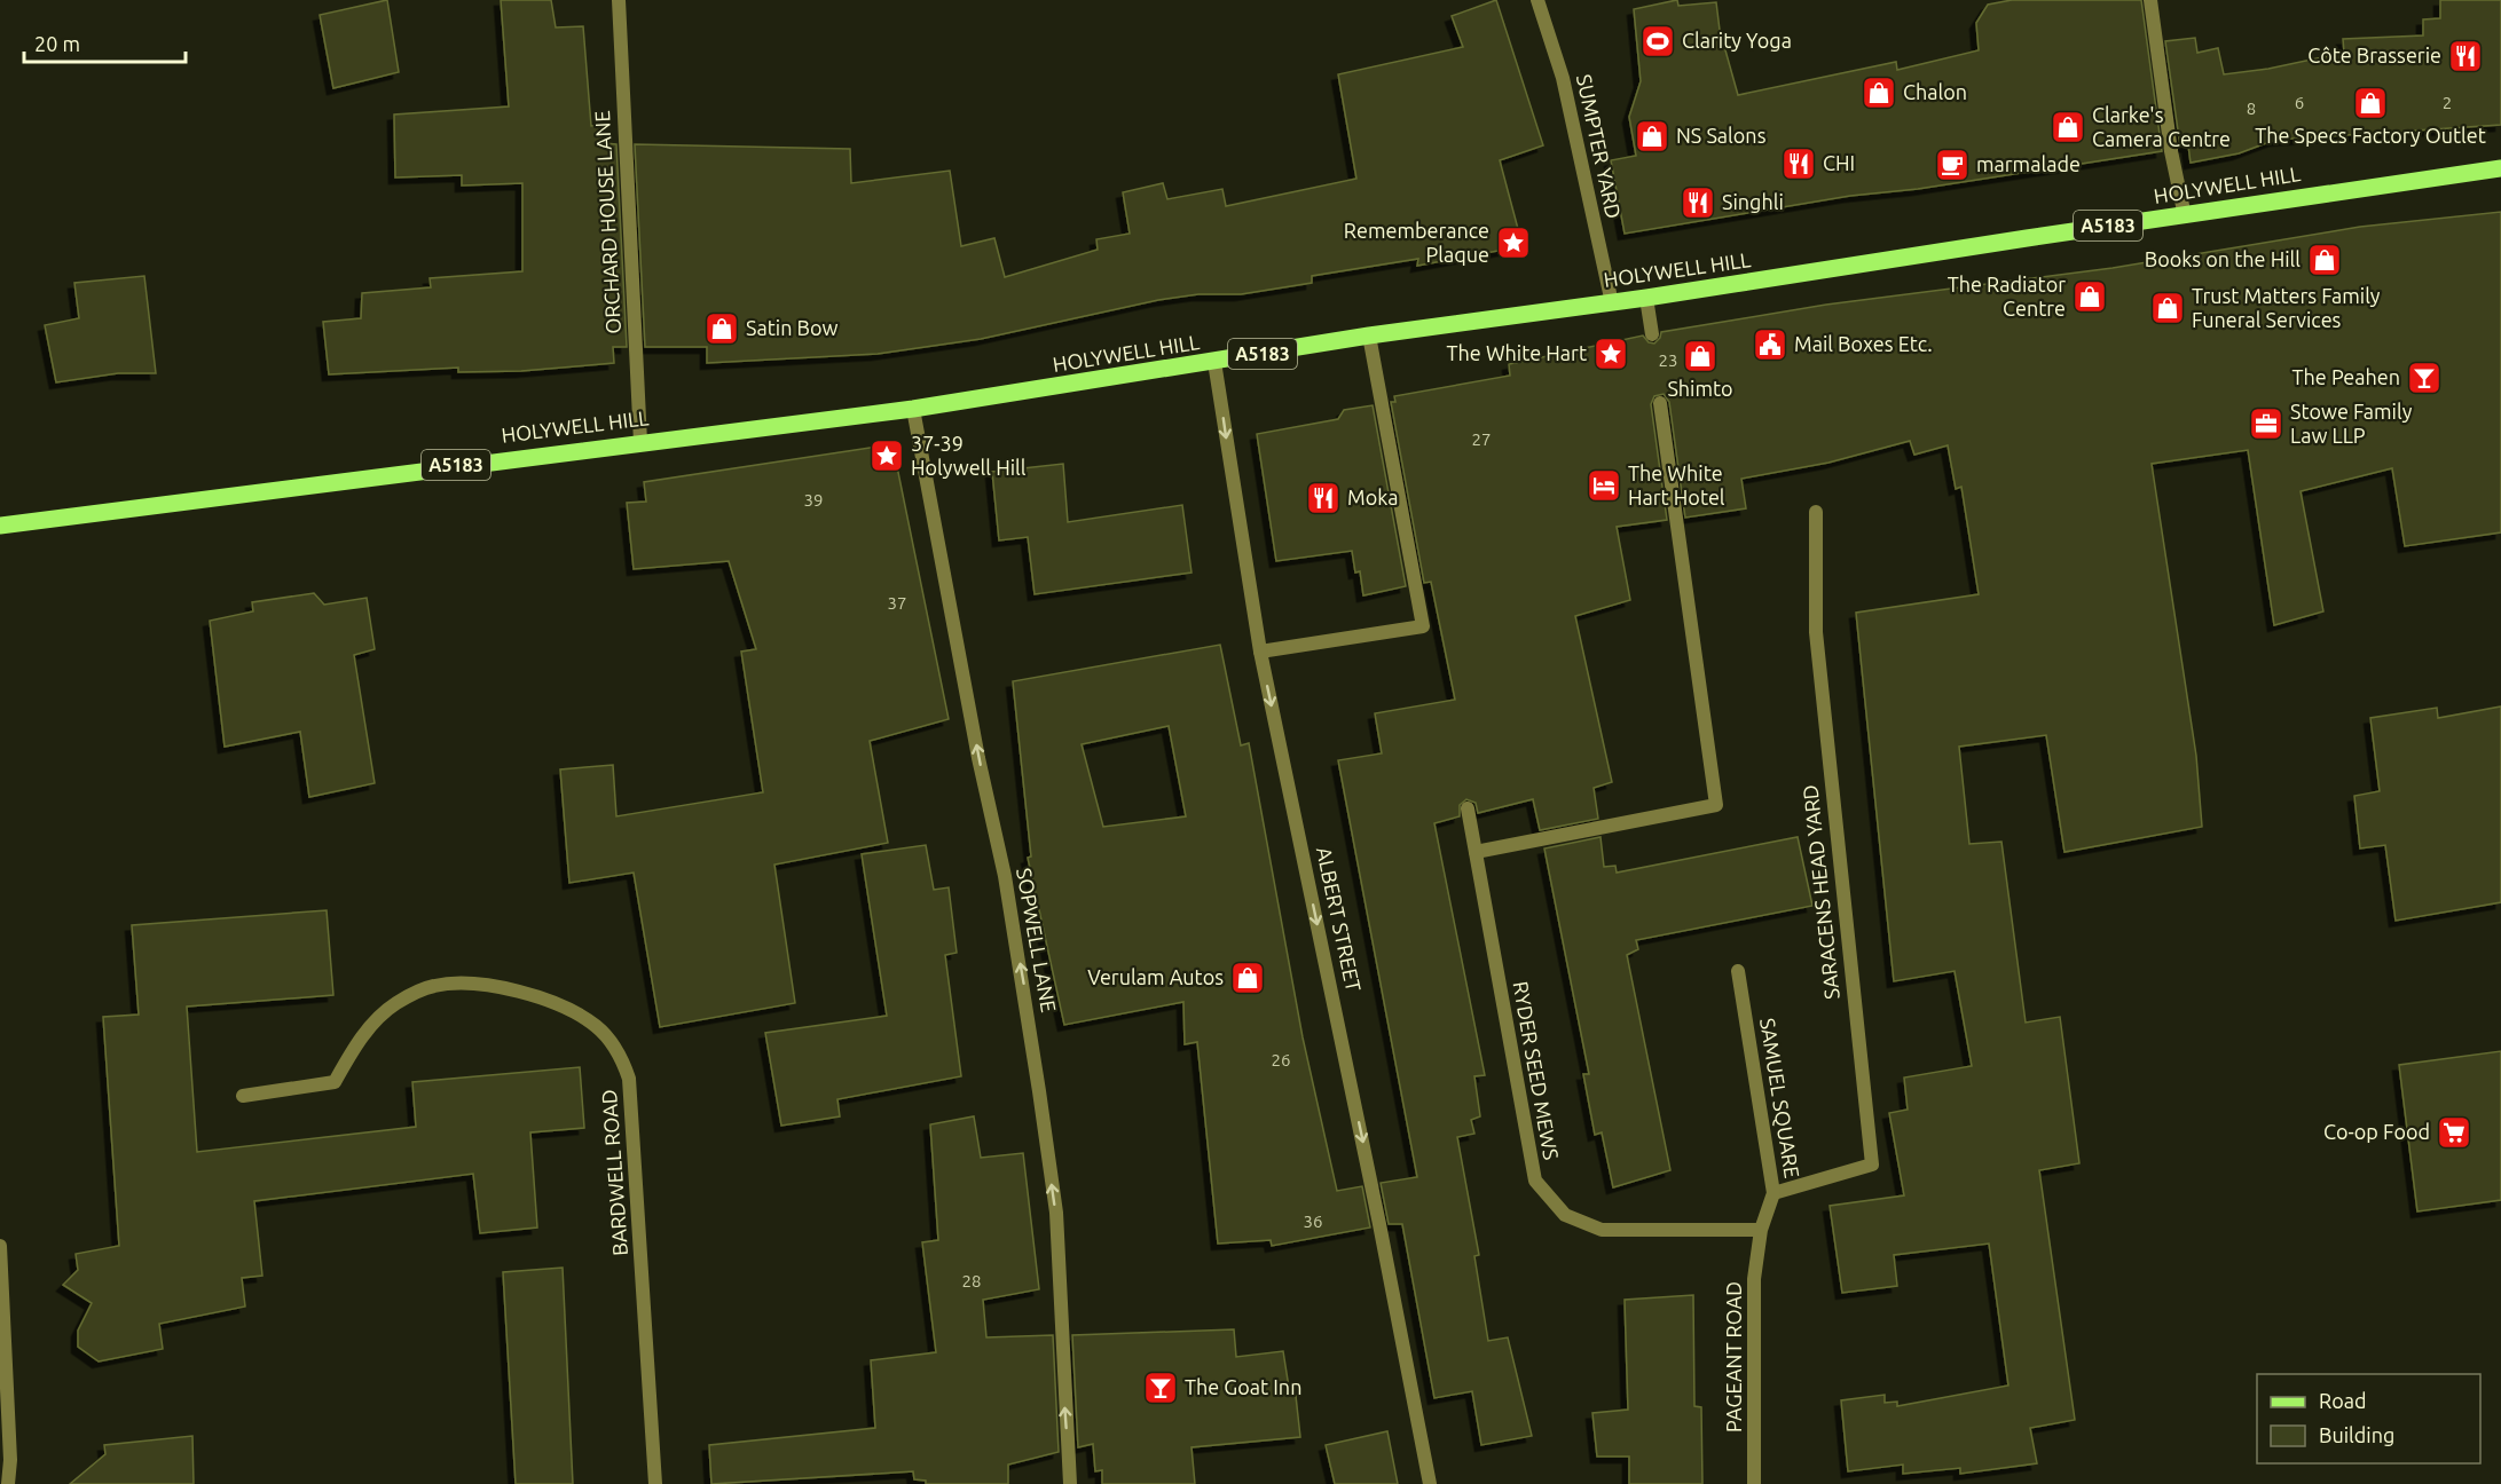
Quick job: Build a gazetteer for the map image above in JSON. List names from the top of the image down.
{
  "streets": {
    "main road": ["HOLYWELL HILL", "A5183"],
    "street": [
      "SUMPTER YARD",
      "ORCHARD HOUSE LANE",
      "SARACENS HEAD YARD",
      "ALBERT STREET",
      "SOPWELL LANE",
      "RYDER SEED MEWS",
      "SAMUEL SQUARE",
      "BARDWELL ROAD",
      "PAGEANT ROAD"
    ]
  },
  "crossings": [
    ["SUMPTER YARD", "HOLYWELL HILL"],
    ["HOLYWELL HILL", "ORCHARD HOUSE LANE"],
    ["HOLYWELL HILL", "ALBERT STREET"],
    ["HOLYWELL HILL", "SOPWELL LANE"],
    ["SARACENS HEAD YARD", "SAMUEL SQUARE"],
    ["RYDER SEED MEWS", "SAMUEL SQUARE"],
    ["RYDER SEED MEWS", "PAGEANT ROAD"],
    ["SAMUEL SQUARE", "PAGEANT ROAD"]
  ],
  "one_way": ["ALBERT STREET", "SOPWELL LANE"],
  "places": {
    "sports": ["Clarity Yoga"],
    "restaurant": [
      "Côte Brasserie",
      "CHI",
      "Singhli",
      "Moka"
    ],
    "shop": [
      "Chalon",
      "The Specs Factory Outlet",
      "Clarke's Camera Centre",
      "NS Salons",
      "Books on the Hill",
      "The Radiator Centre",
      "Trust Matters Family Funeral Services",
      "Satin Bow",
      "Shimto",
      "Verulam Autos"
    ],
    "cafe": ["marmalade"],
    "place": ["Rememberance Plaque", "The White Hart", "37-39 Holywell Hill"],
    "public building": ["Mail Boxes Etc."],
    "bar": ["The Peahen", "The Goat Inn"],
    "office": ["Stowe Family Law LLP"],
    "hotel": ["The White Hart Hotel"],
    "supermarket": ["Co-op Food"]
  },
  "house_numbers": [
    "6",
    "2",
    "8",
    "23",
    "27",
    "39",
    "37",
    "26",
    "36",
    "28"
  ],
  "legend": ["Road", "Building"],
  "scale_bar": "20 m"
}
